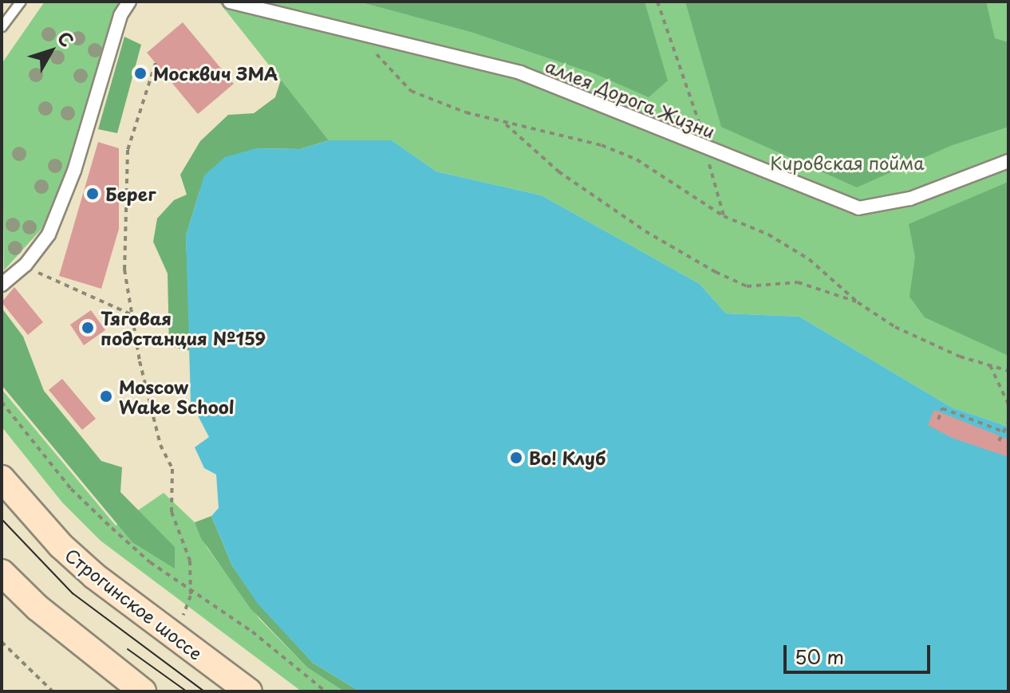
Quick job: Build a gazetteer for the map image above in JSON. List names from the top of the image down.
{
  "streets": {
    "main road": ["Строгинское шоссе"],
    "street": ["аллея Дорога Жизни"]
  },
  "parks": ["Кировская пойма"],
  "places": [
    "Москвич ЗМА",
    "Берег",
    "Тяговая подстанция №159",
    "Moscow Wake School",
    "Во! Клуб"
  ],
  "scale_bar": "50 m",
  "north": "top right"
}
